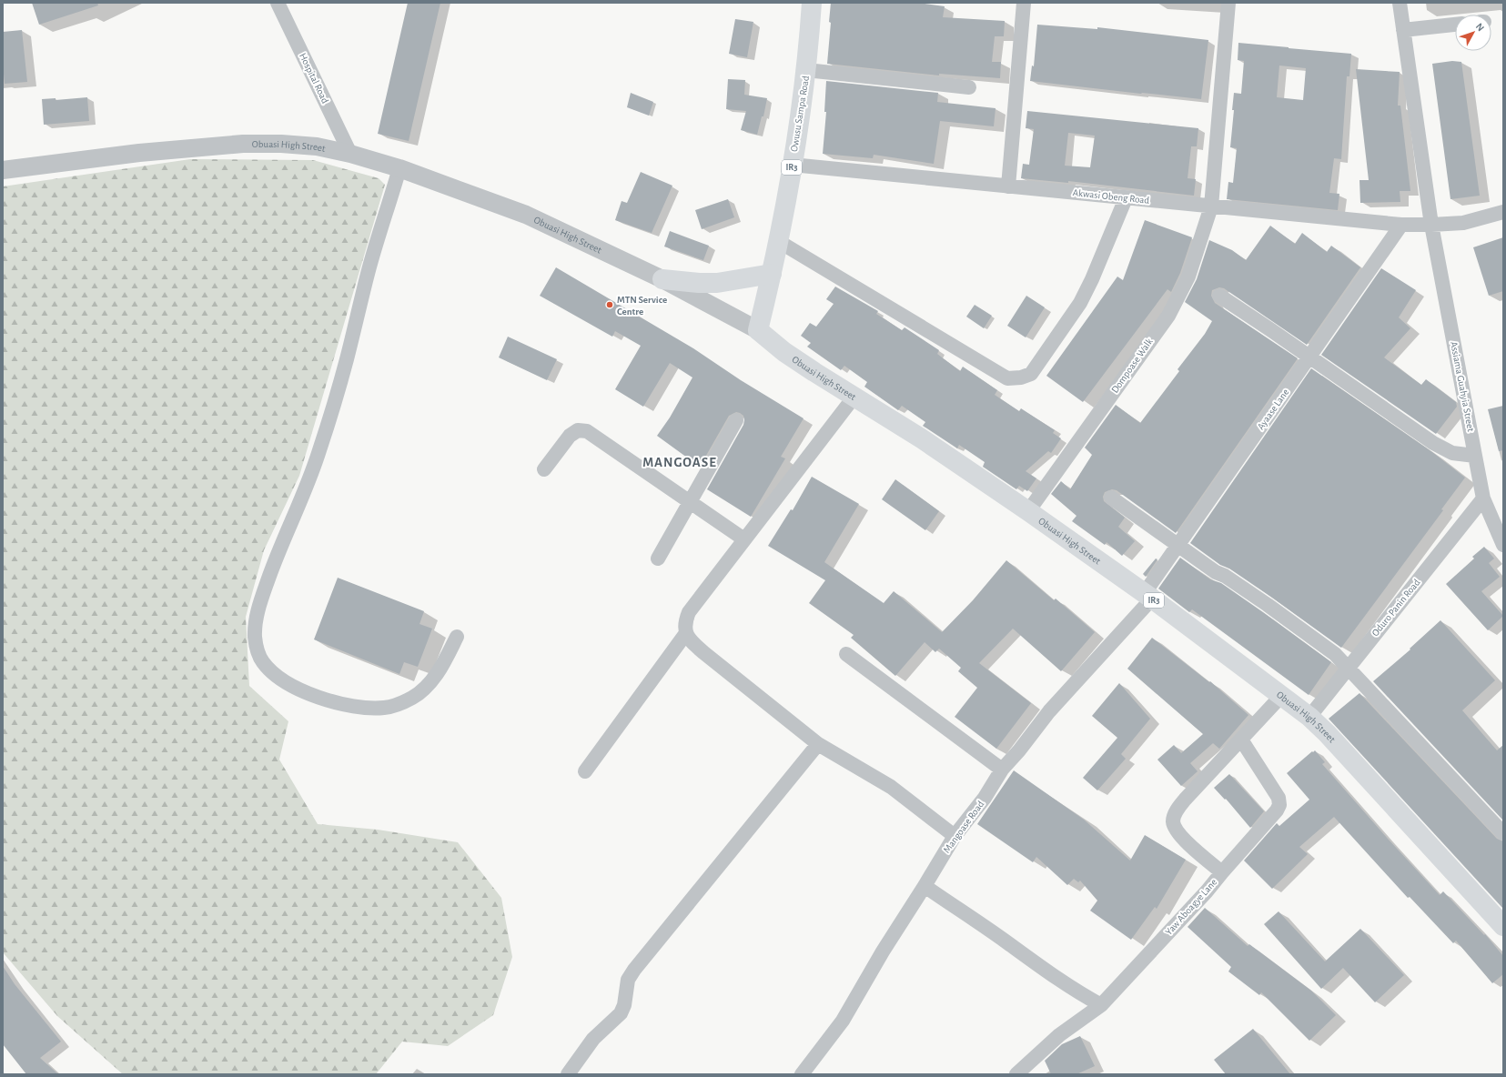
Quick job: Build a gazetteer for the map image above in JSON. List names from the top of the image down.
{
  "streets": {
    "main road": ["Owusu Sampa Road", "Obuasi High Street", "IR3"],
    "street": [
      "Hospital Road",
      "Akwasi Obeng Road",
      "Dompoase Walk",
      "Assiama Guahyia Street",
      "Ayaase Lane",
      "Oduro Panin Road",
      "Mangoase Road",
      "Yaw Aboagye Lane"
    ]
  },
  "crossings": [
    ["Hospital Road", "Obuasi High Street"],
    ["Owusu Sampa Road", "Obuasi High Street"],
    ["Owusu Sampa Road", "Akwasi Obeng Road"],
    ["Obuasi High Street", "Dompoase Walk"],
    ["Obuasi High Street", "Ayaase Lane"],
    ["Obuasi High Street", "Oduro Panin Road"],
    ["Obuasi High Street", "Mangoase Road"],
    ["Obuasi High Street", "Yaw Aboagye Lane"],
    ["Akwasi Obeng Road", "Dompoase Walk"],
    ["Akwasi Obeng Road", "Assiama Guahyia Street"],
    ["Akwasi Obeng Road", "Ayaase Lane"],
    ["Assiama Guahyia Street", "Oduro Panin Road"],
    ["Ayaase Lane", "Mangoase Road"]
  ],
  "districts": ["MANGOASE"],
  "places": ["MTN Service Centre"],
  "north": "top right"
}
